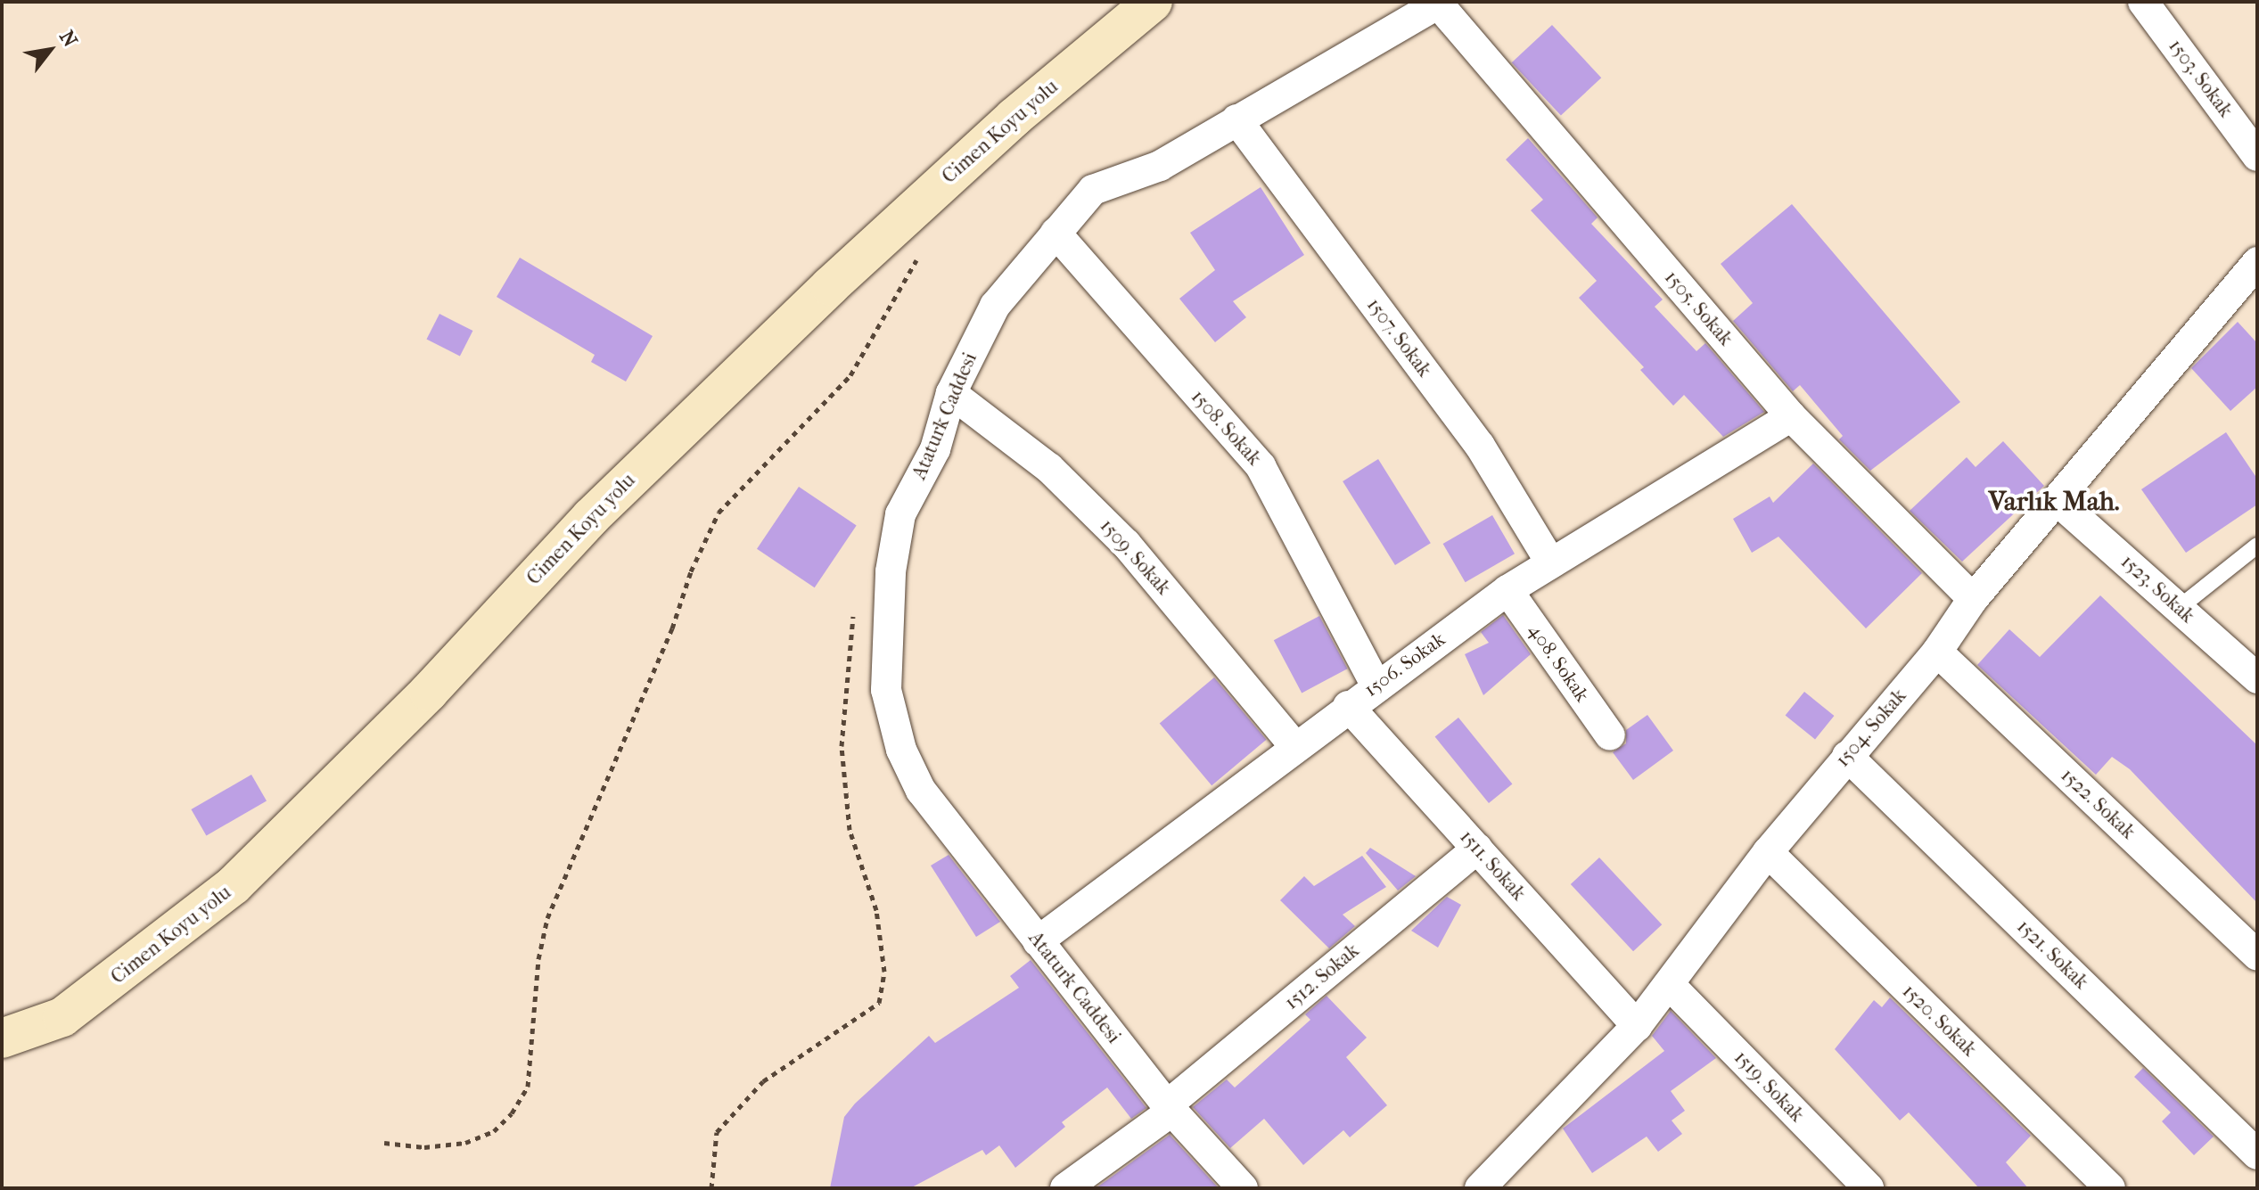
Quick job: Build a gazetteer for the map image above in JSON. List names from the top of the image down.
{
  "streets": {
    "street": [
      "1503. Sokak",
      "Cimen Koyu yolu",
      "1505. Sokak",
      "1507. Sokak",
      "Ataturk Caddesi",
      "1508. Sokak",
      "1509. Sokak",
      "1523. Sokak",
      "408. Sokak",
      "1506. Sokak",
      "1504. Sokak",
      "1522. Sokak",
      "1511. Sokak",
      "1521. Sokak",
      "1512. Sokak",
      "1520. Sokak",
      "1519. Sokak"
    ]
  },
  "crossings": [
    ["1505. Sokak", "Ataturk Caddesi"],
    ["1505. Sokak", "1506. Sokak"],
    ["1505. Sokak", "1504. Sokak"],
    ["1507. Sokak", "Ataturk Caddesi"],
    ["1507. Sokak", "1506. Sokak"],
    ["Ataturk Caddesi", "1508. Sokak"],
    ["Ataturk Caddesi", "1509. Sokak"],
    ["Ataturk Caddesi", "1506. Sokak"],
    ["Ataturk Caddesi", "1512. Sokak"],
    ["1508. Sokak", "1506. Sokak"],
    ["1509. Sokak", "1506. Sokak"],
    ["1523. Sokak", "1504. Sokak"],
    ["408. Sokak", "1506. Sokak"],
    ["1506. Sokak", "1511. Sokak"],
    ["1504. Sokak", "1522. Sokak"],
    ["1504. Sokak", "1511. Sokak"],
    ["1504. Sokak", "1521. Sokak"],
    ["1504. Sokak", "1520. Sokak"],
    ["1504. Sokak", "1519. Sokak"],
    ["1511. Sokak", "1512. Sokak"]
  ],
  "districts": ["Varlık Mah."],
  "north": "top right"
}
